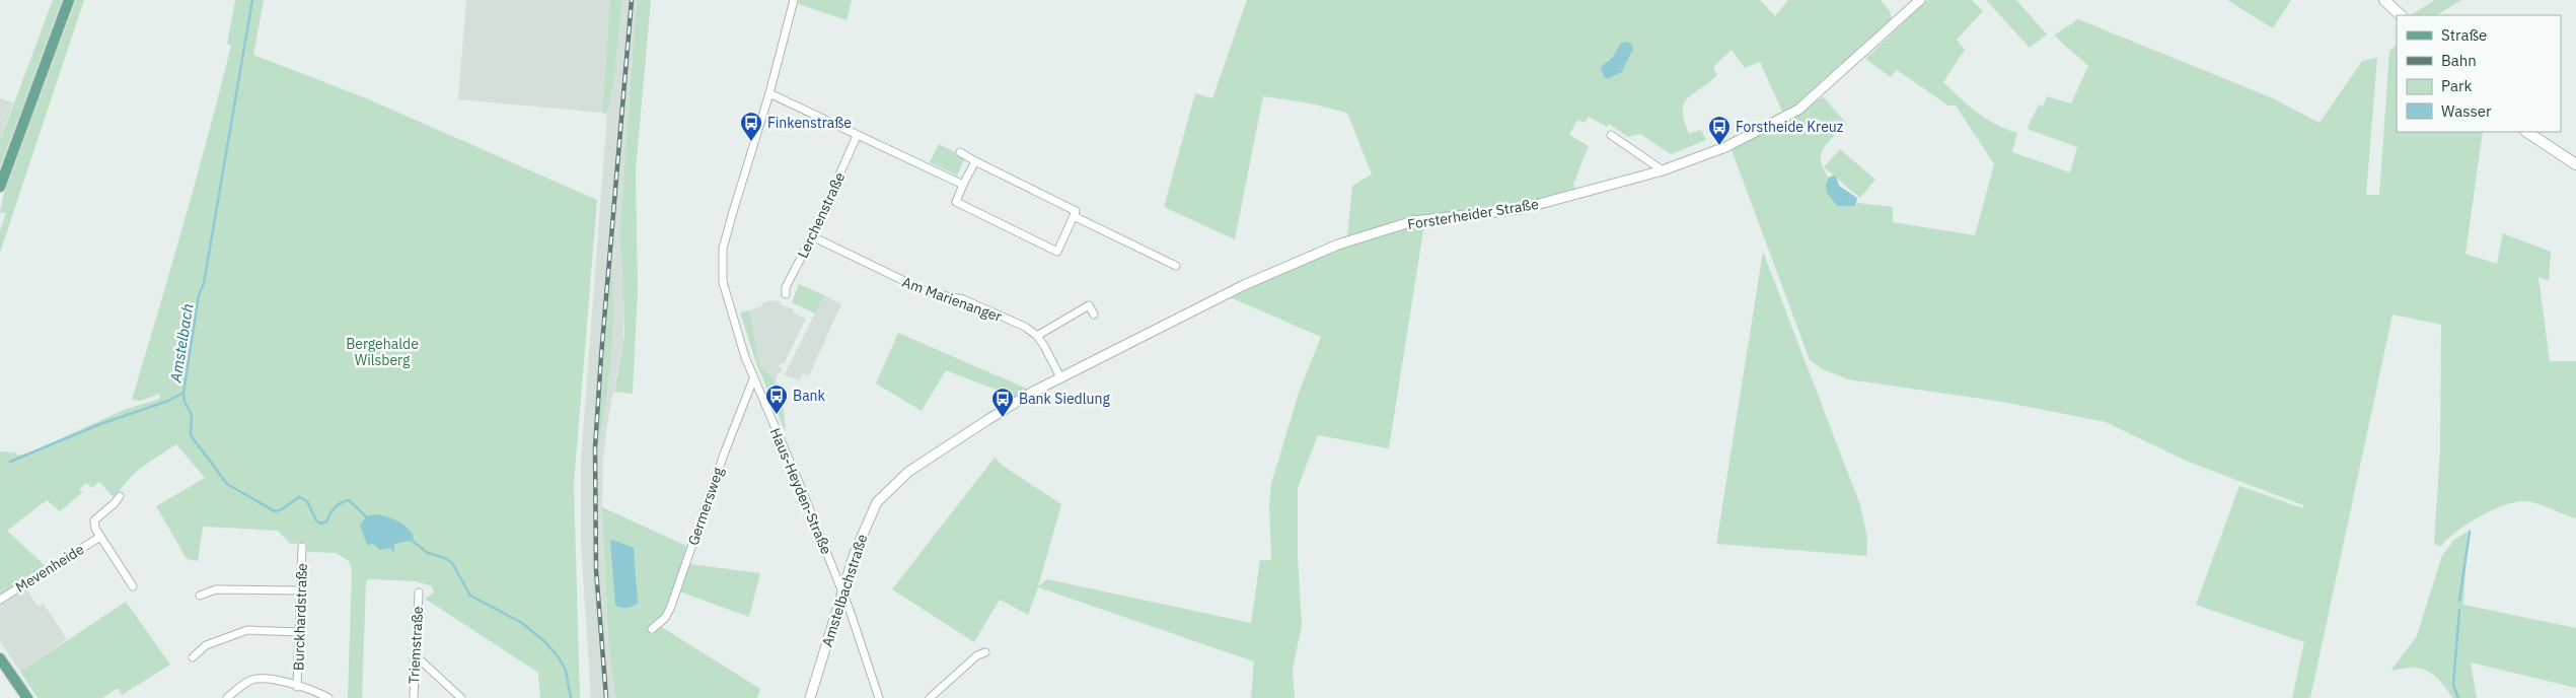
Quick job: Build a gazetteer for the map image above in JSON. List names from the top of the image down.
{
  "streets": {
    "street": [
      "Forsterheider Straße",
      "Lerchenstraße",
      "Am Marienanger",
      "Haus-Heyden-Straße",
      "Germersweg",
      "Mevenheide",
      "Amstelbachstraße",
      "Burckhardstraße",
      "Triemstraße"
    ]
  },
  "crossings": [
    ["Forsterheider Straße", "Amstelbachstraße"],
    ["Lerchenstraße", "Am Marienanger"],
    ["Am Marienanger", "Amstelbachstraße"],
    ["Haus-Heyden-Straße", "Germersweg"],
    ["Haus-Heyden-Straße", "Amstelbachstraße"]
  ],
  "water": ["Amstelbach"],
  "parks": ["Bergehalde Wilsberg"],
  "places": {
    "bus stop": [
      "Finkenstraße",
      "Forstheide Kreuz",
      "Bank",
      "Bank Siedlung"
    ]
  },
  "legend": [
    "Straße",
    "Bahn",
    "Park",
    "Wasser"
  ]
}
